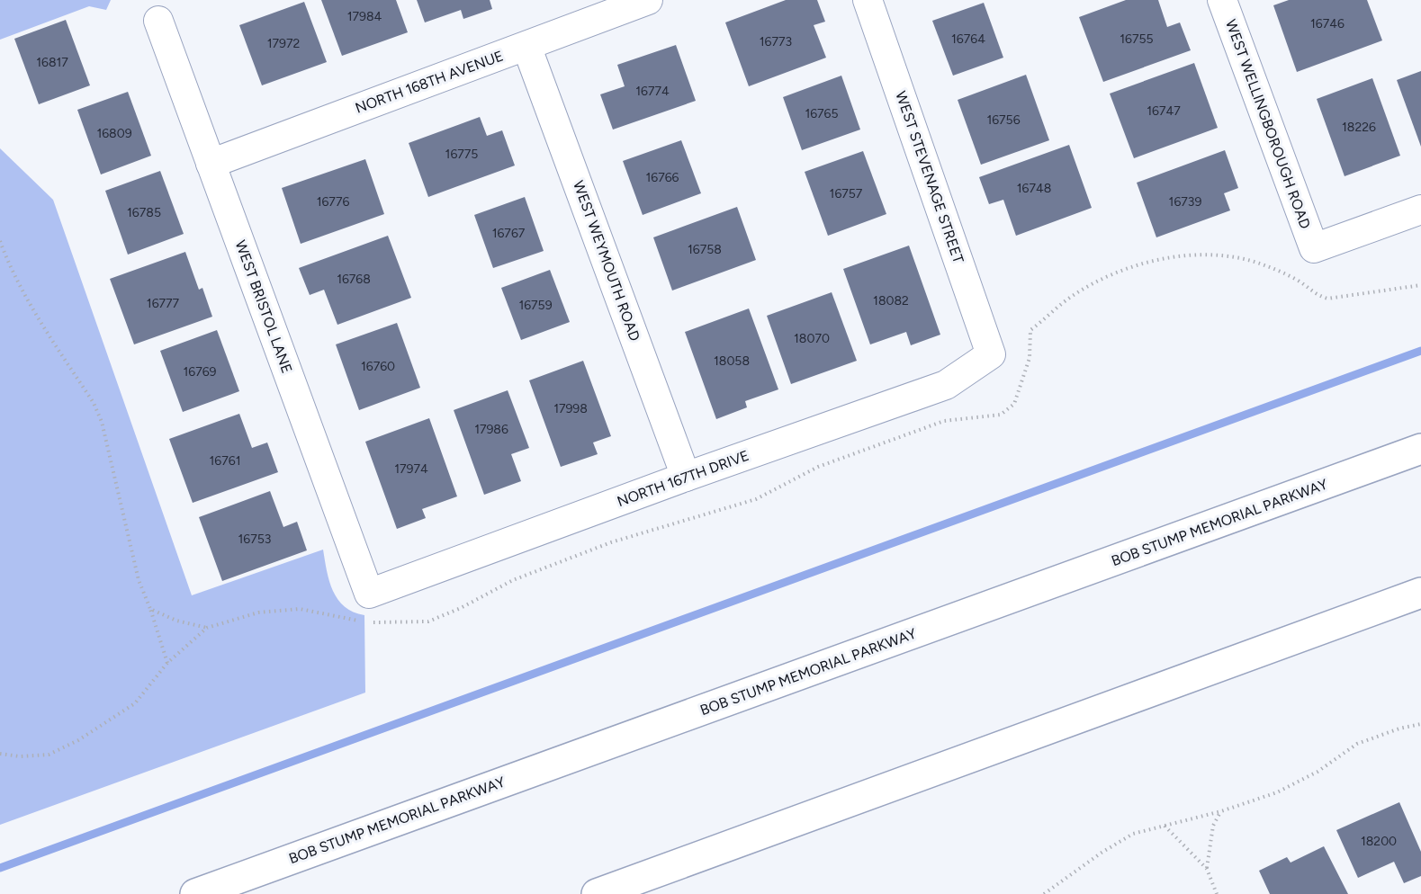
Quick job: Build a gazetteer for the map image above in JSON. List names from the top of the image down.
{
  "streets": {
    "highway": ["BOB STUMP MEMORIAL PARKWAY"],
    "street": [
      "NORTH 168TH AVENUE",
      "WEST WELLINGBOROUGH ROAD",
      "WEST STEVENAGE STREET",
      "WEST WEYMOUTH ROAD",
      "WEST BRISTOL LANE",
      "NORTH 167TH DRIVE"
    ]
  },
  "crossings": [
    ["NORTH 168TH AVENUE", "WEST WEYMOUTH ROAD"],
    ["NORTH 168TH AVENUE", "WEST BRISTOL LANE"],
    ["WEST STEVENAGE STREET", "NORTH 167TH DRIVE"],
    ["WEST WEYMOUTH ROAD", "NORTH 167TH DRIVE"],
    ["WEST BRISTOL LANE", "NORTH 167TH DRIVE"]
  ],
  "house_numbers": [
    "17984",
    "16746",
    "16764",
    "16755",
    "16773",
    "17972",
    "16817",
    "16774",
    "16747",
    "16765",
    "16756",
    "18226",
    "16809",
    "16775",
    "16766",
    "16748",
    "16757",
    "16776",
    "16739",
    "16785",
    "16767",
    "16758",
    "16768",
    "18082",
    "16777",
    "16759",
    "18070",
    "18058",
    "16760",
    "16769",
    "17998",
    "17986",
    "16761",
    "17974",
    "16753",
    "18200"
  ]
}
